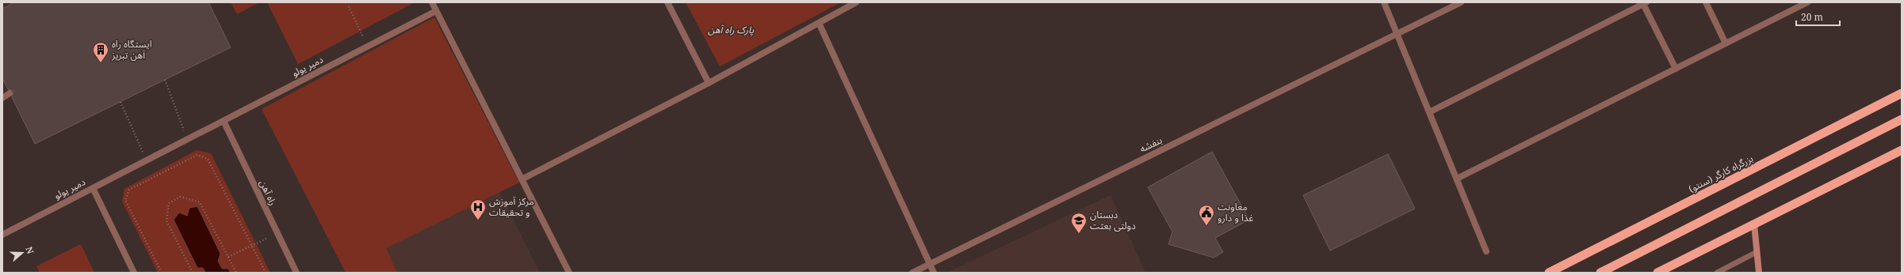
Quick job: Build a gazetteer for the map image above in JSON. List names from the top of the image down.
{
  "streets": {
    "highway": ["بزرگراه کارگر (سنتو)"],
    "street": ["دمیر یولو", "بنفشه", "راه آهن"]
  },
  "crossings": [
    ["دمیر یولو", "راه آهن"]
  ],
  "parks": ["پارک راه آهن"],
  "places": {
    "building": ["ایستگاه راه آهن تبریز"],
    "hospital": ["مرکز آموزش و تحقیقات"],
    "public building": ["معاونت غذا و دارو"],
    "school or university": ["دبستان دولتی بعثت"]
  },
  "scale_bar": "20 m",
  "north": "right"
}
